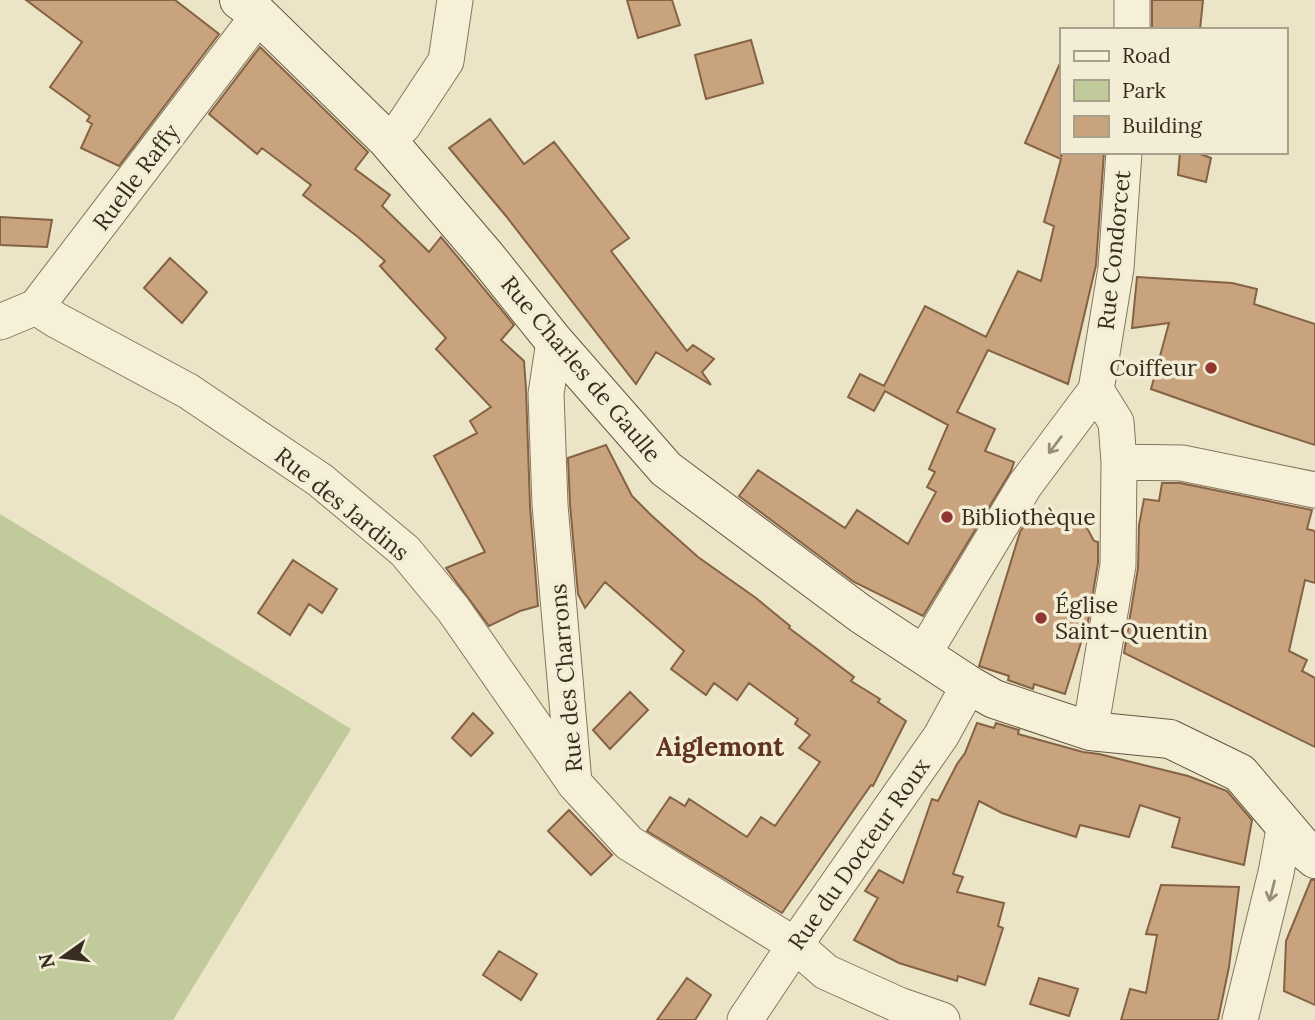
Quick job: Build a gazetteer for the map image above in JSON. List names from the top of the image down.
{
  "streets": {
    "street": [
      "Ruelle Raffy",
      "Rue Condorcet",
      "Rue Charles de Gaulle",
      "Rue des Jardins",
      "Rue des Charrons",
      "Rue du Docteur Roux"
    ]
  },
  "crossings": [
    ["Ruelle Raffy", "Rue Charles de Gaulle"],
    ["Ruelle Raffy", "Rue des Jardins"],
    ["Rue Condorcet", "Rue Charles de Gaulle"],
    ["Rue Charles de Gaulle", "Rue des Charrons"],
    ["Rue Charles de Gaulle", "Rue du Docteur Roux"],
    ["Rue des Jardins", "Rue des Charrons"],
    ["Rue des Charrons", "Rue du Docteur Roux"]
  ],
  "one_way": ["Rue Condorcet"],
  "districts": ["Aiglemont"],
  "places": ["Coiffeur", "Bibliothèque", "Église Saint-Quentin"],
  "legend": ["Road", "Park", "Building"],
  "north": "left"
}
